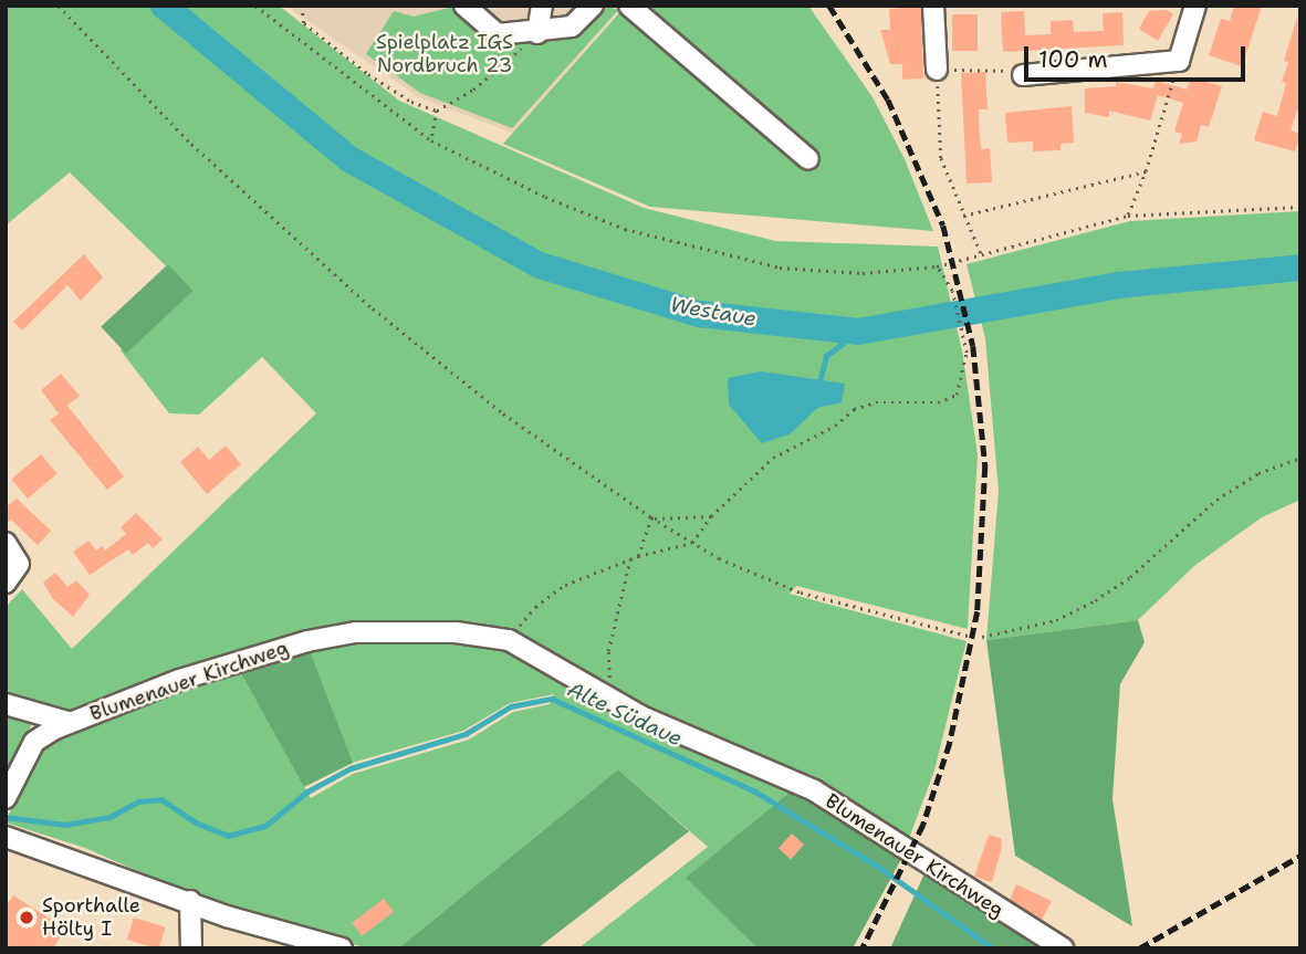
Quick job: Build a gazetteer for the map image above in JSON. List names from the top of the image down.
{
  "streets": {
    "street": ["Blumenauer Kirchweg"]
  },
  "water": ["Westaue", "Alte Südaue"],
  "parks": ["Spielplatz IGS Nordbruch 23"],
  "places": ["Sporthalle Hölty I"],
  "scale_bar": "100 m"
}
